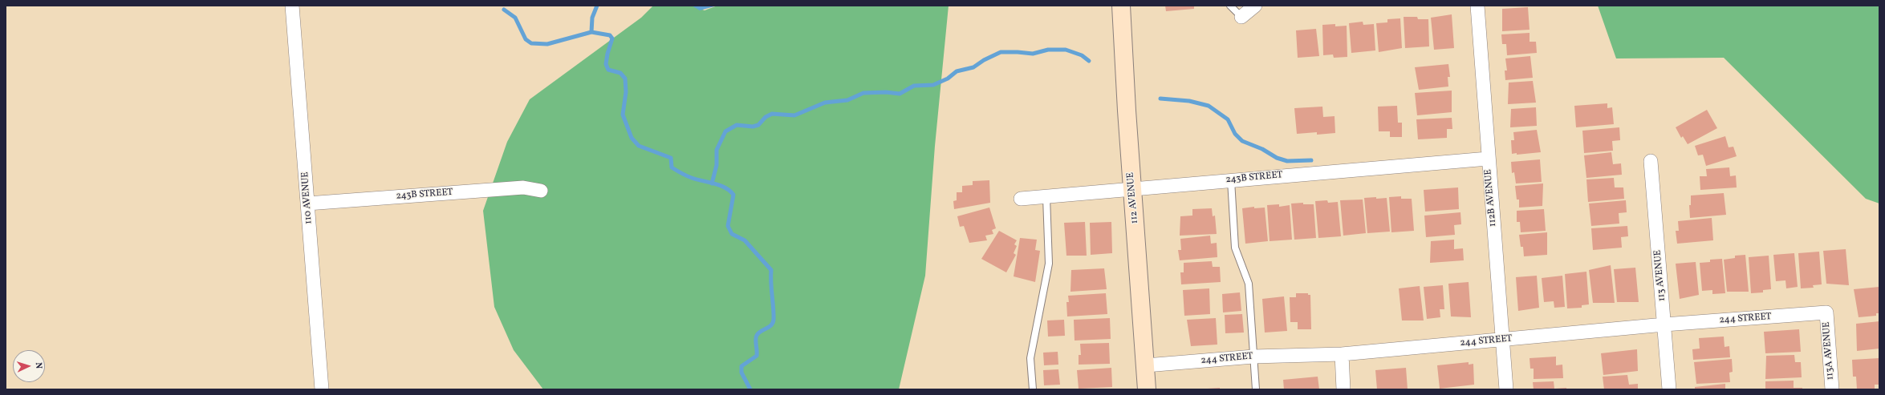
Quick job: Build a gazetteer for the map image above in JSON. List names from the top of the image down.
{
  "streets": {
    "main road": ["112 AVENUE"],
    "street": [
      "243B STREET",
      "110 AVENUE",
      "112B AVENUE",
      "113 AVENUE",
      "244 STREET",
      "113A AVENUE"
    ]
  },
  "crossings": [
    ["243B STREET", "110 AVENUE"],
    ["243B STREET", "112 AVENUE"],
    ["243B STREET", "112B AVENUE"],
    ["112 AVENUE", "244 STREET"],
    ["112B AVENUE", "244 STREET"],
    ["113 AVENUE", "244 STREET"],
    ["244 STREET", "113A AVENUE"]
  ],
  "north": "right"
}
